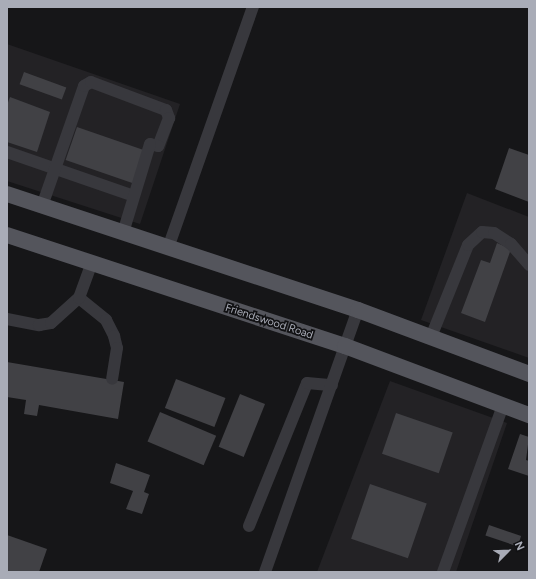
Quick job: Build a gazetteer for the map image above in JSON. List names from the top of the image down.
{
  "streets": {
    "main road": ["Friendswood Road"]
  },
  "north": "top right"
}
